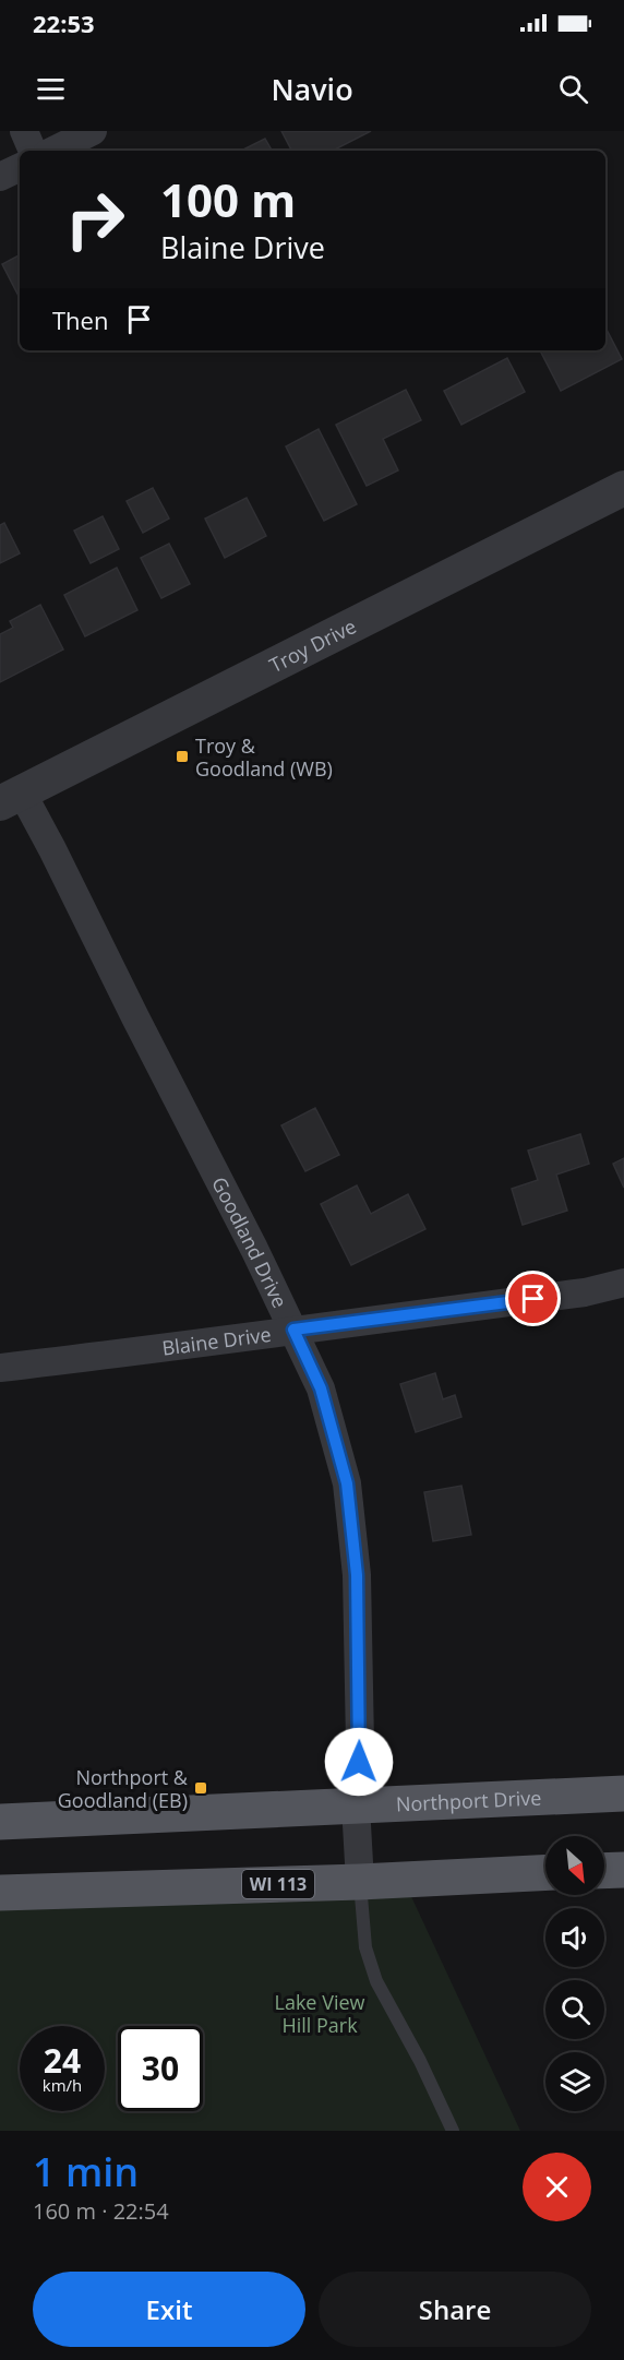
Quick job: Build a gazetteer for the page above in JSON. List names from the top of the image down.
{
  "streets": {
    "main road": ["Northport Drive", "WI 113"],
    "street": ["Troy Drive", "Goodland Drive", "Blaine Drive"]
  },
  "crossings": [
    ["Troy Drive", "Goodland Drive"],
    ["Goodland Drive", "Blaine Drive"],
    ["Goodland Drive", "Northport Drive"],
    ["Goodland Drive", "WI 113"]
  ],
  "parks": ["Lake View Hill Park"],
  "places": {
    "transit": ["Troy & Goodland (WB)", "Northport & Goodland (EB)"]
  },
  "north": "bottom right",
  "page": {
    "status": "22:53",
    "header": "Navio",
    "turn": ["100 m", "Blaine Drive"],
    "then": "Then",
    "speed": "24 km/h",
    "limit": "30",
    "heading": ["1 min", "160 m · 22:54"],
    "buttons": ["Exit", "Share"]
  }
}
